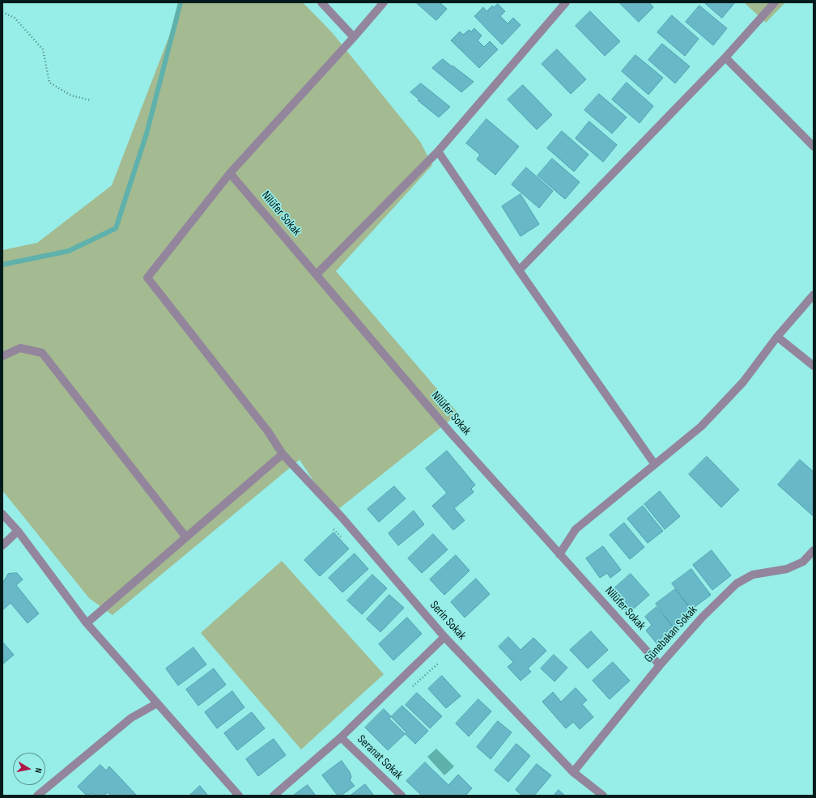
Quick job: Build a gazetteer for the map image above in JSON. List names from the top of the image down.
{
  "streets": {
    "street": [
      "Nilüfer Sokak",
      "Serin Sokak",
      "Günebakan Sokak",
      "Seranat Sokak"
    ]
  },
  "crossings": [
    ["Nilüfer Sokak", "Serin Sokak"],
    ["Nilüfer Sokak", "Günebakan Sokak"],
    ["Serin Sokak", "Günebakan Sokak"]
  ],
  "north": "right"
}
